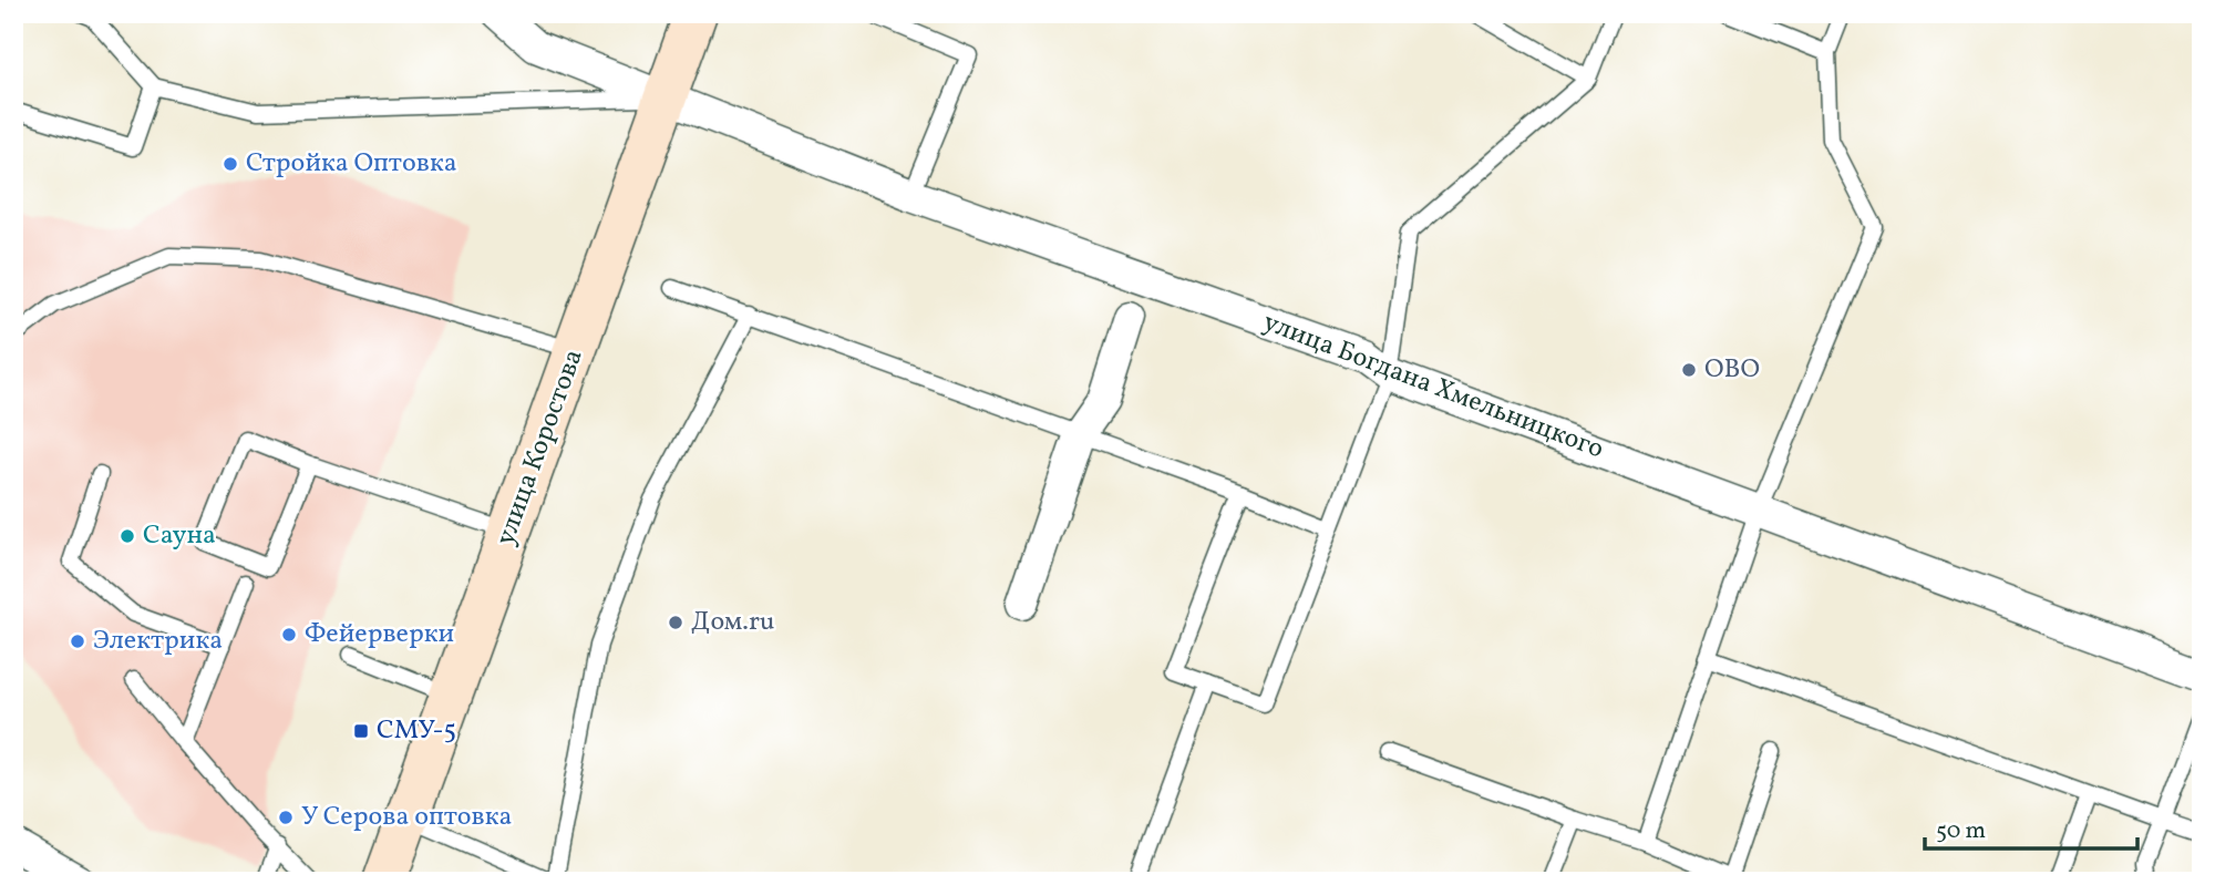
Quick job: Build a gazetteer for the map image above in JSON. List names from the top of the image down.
{
  "streets": {
    "main road": ["улица Коростова"],
    "street": ["улица Богдана Хмельницкого"]
  },
  "crossings": [
    ["улица Богдана Хмельницкого", "улица Коростова"]
  ],
  "places": {
    "other": [
      "Стройка Оптовка",
      "ОВО",
      "Сауна",
      "Дом.ru",
      "Фейерверки",
      "Электрика",
      "У Серова оптовка"
    ],
    "transit": ["СМУ-5"]
  },
  "scale_bar": "50 m"
}
